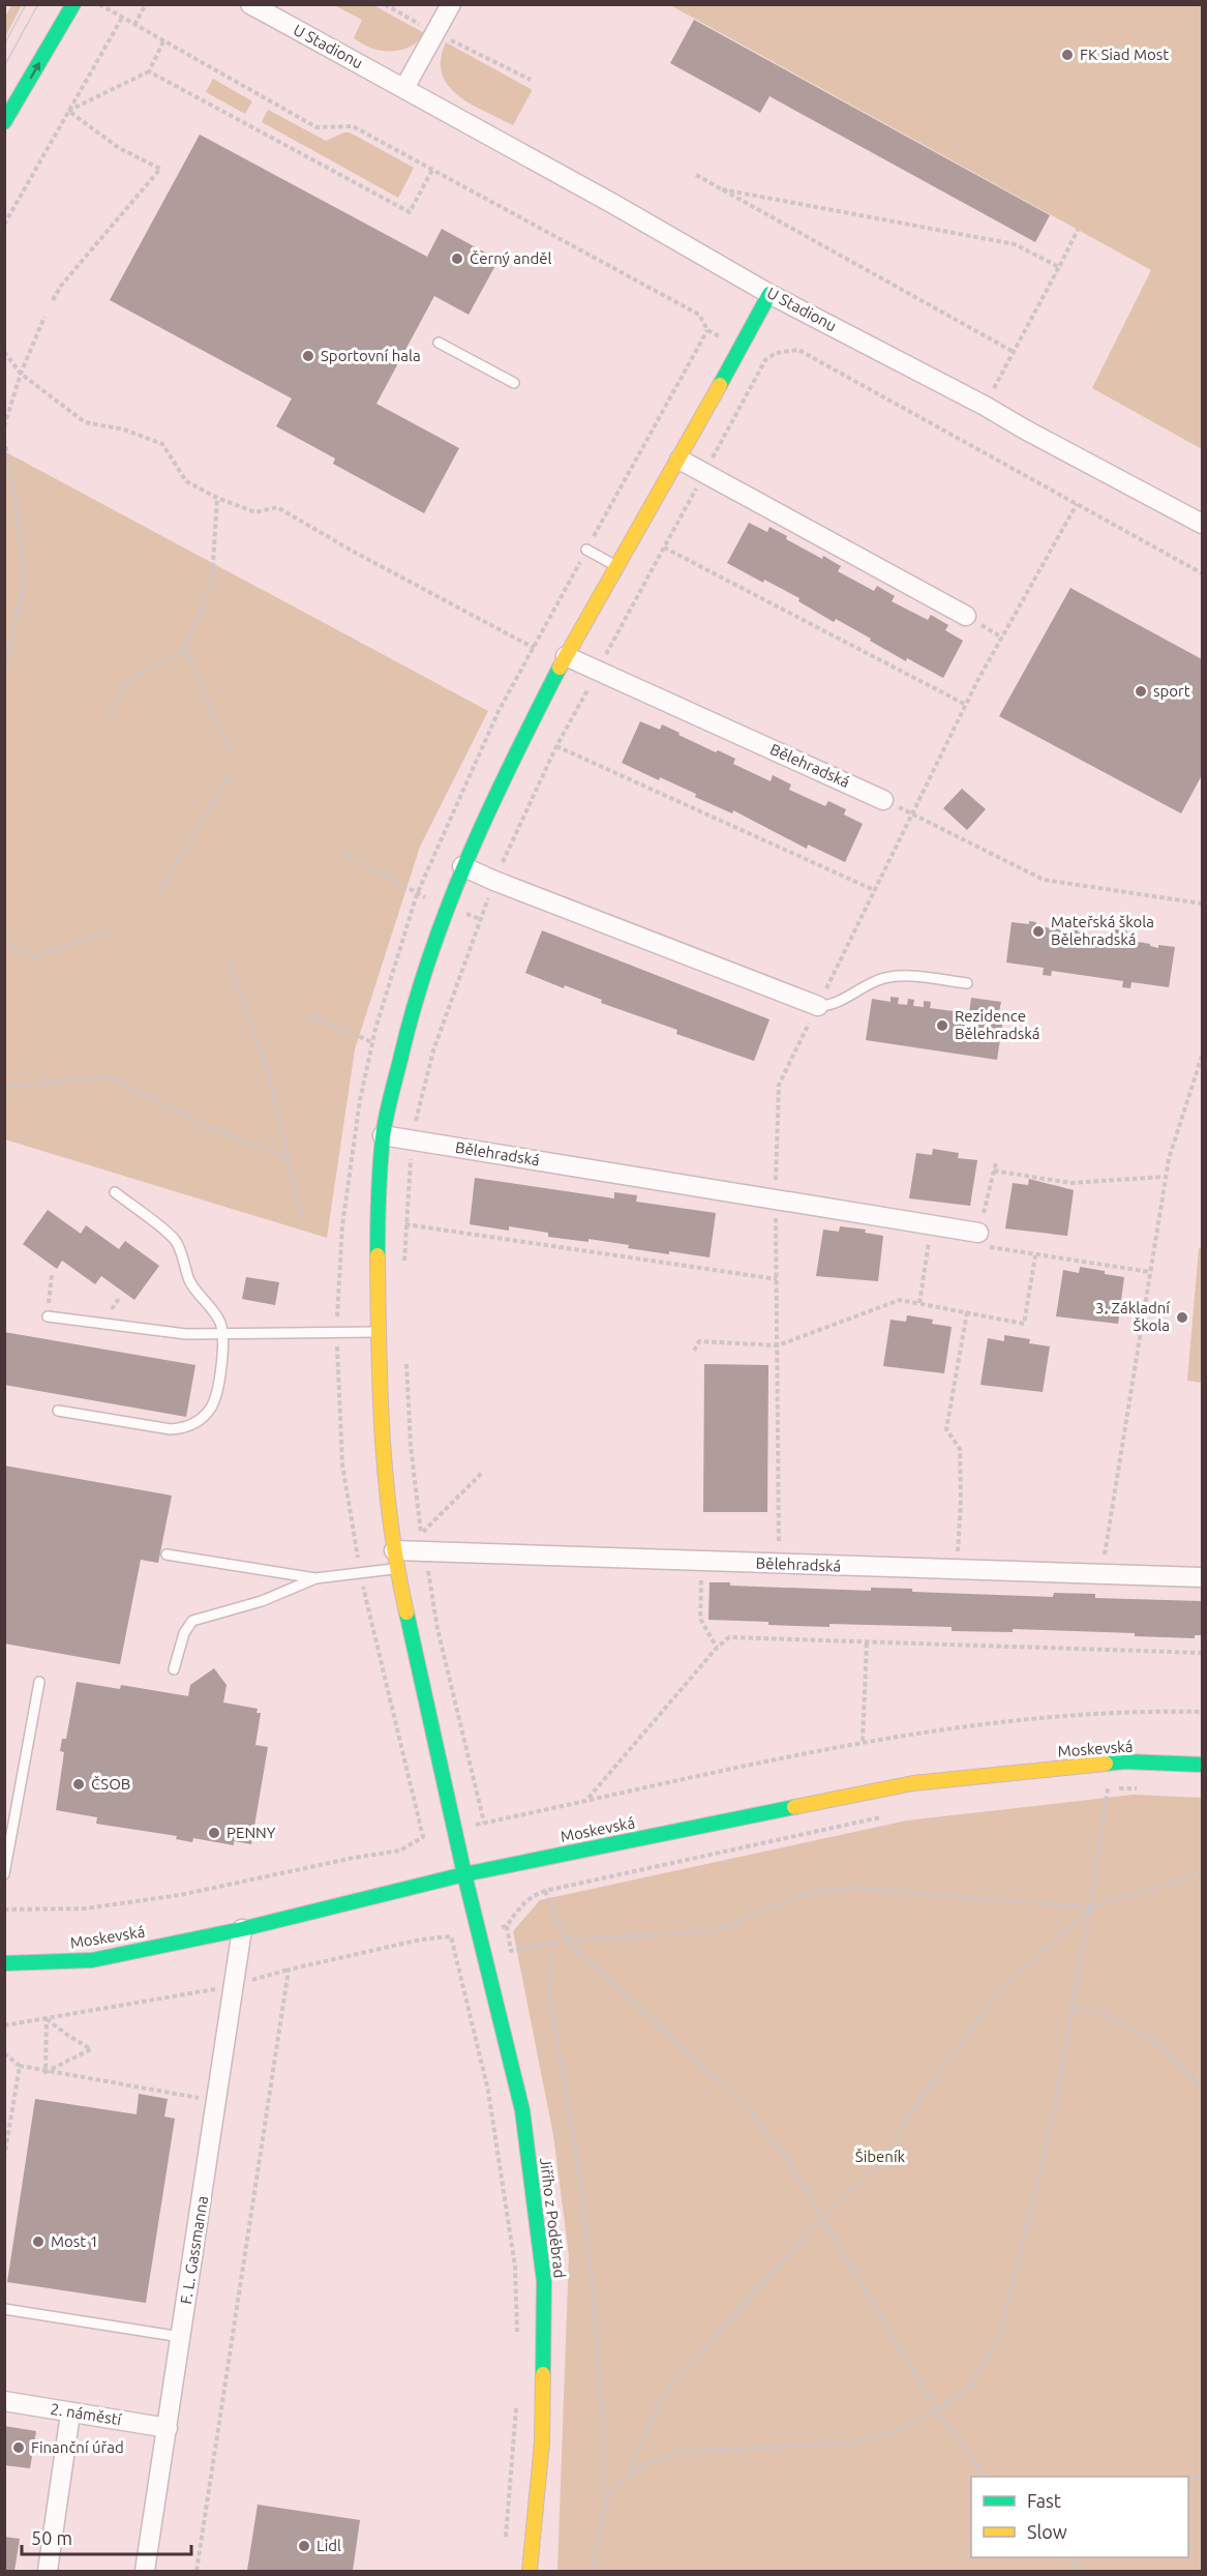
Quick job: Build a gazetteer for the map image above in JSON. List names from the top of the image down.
{
  "streets": {
    "street": [
      "U Stadionu",
      "Bělehradská",
      "Moskevská",
      "Jiřího z Poděbrad",
      "F. L. Gassmanna",
      "2. náměstí"
    ]
  },
  "crossings": [
    ["Moskevská", "Jiřího z Poděbrad"],
    ["Moskevská", "F. L. Gassmanna"],
    ["F. L. Gassmanna", "2. náměstí"]
  ],
  "parks": ["Šibeník"],
  "places": [
    "FK Siad Most",
    "Černý anděl",
    "Sportovní hala",
    "sport",
    "Mateřská škola Bělehradská",
    "Rezidence Bělehradská",
    "3. Základní Škola",
    "ČSOB",
    "PENNY",
    "Most 1",
    "Finanční úřad",
    "Lidl"
  ],
  "legend": ["Fast", "Slow"],
  "scale_bar": "50 m"
}
